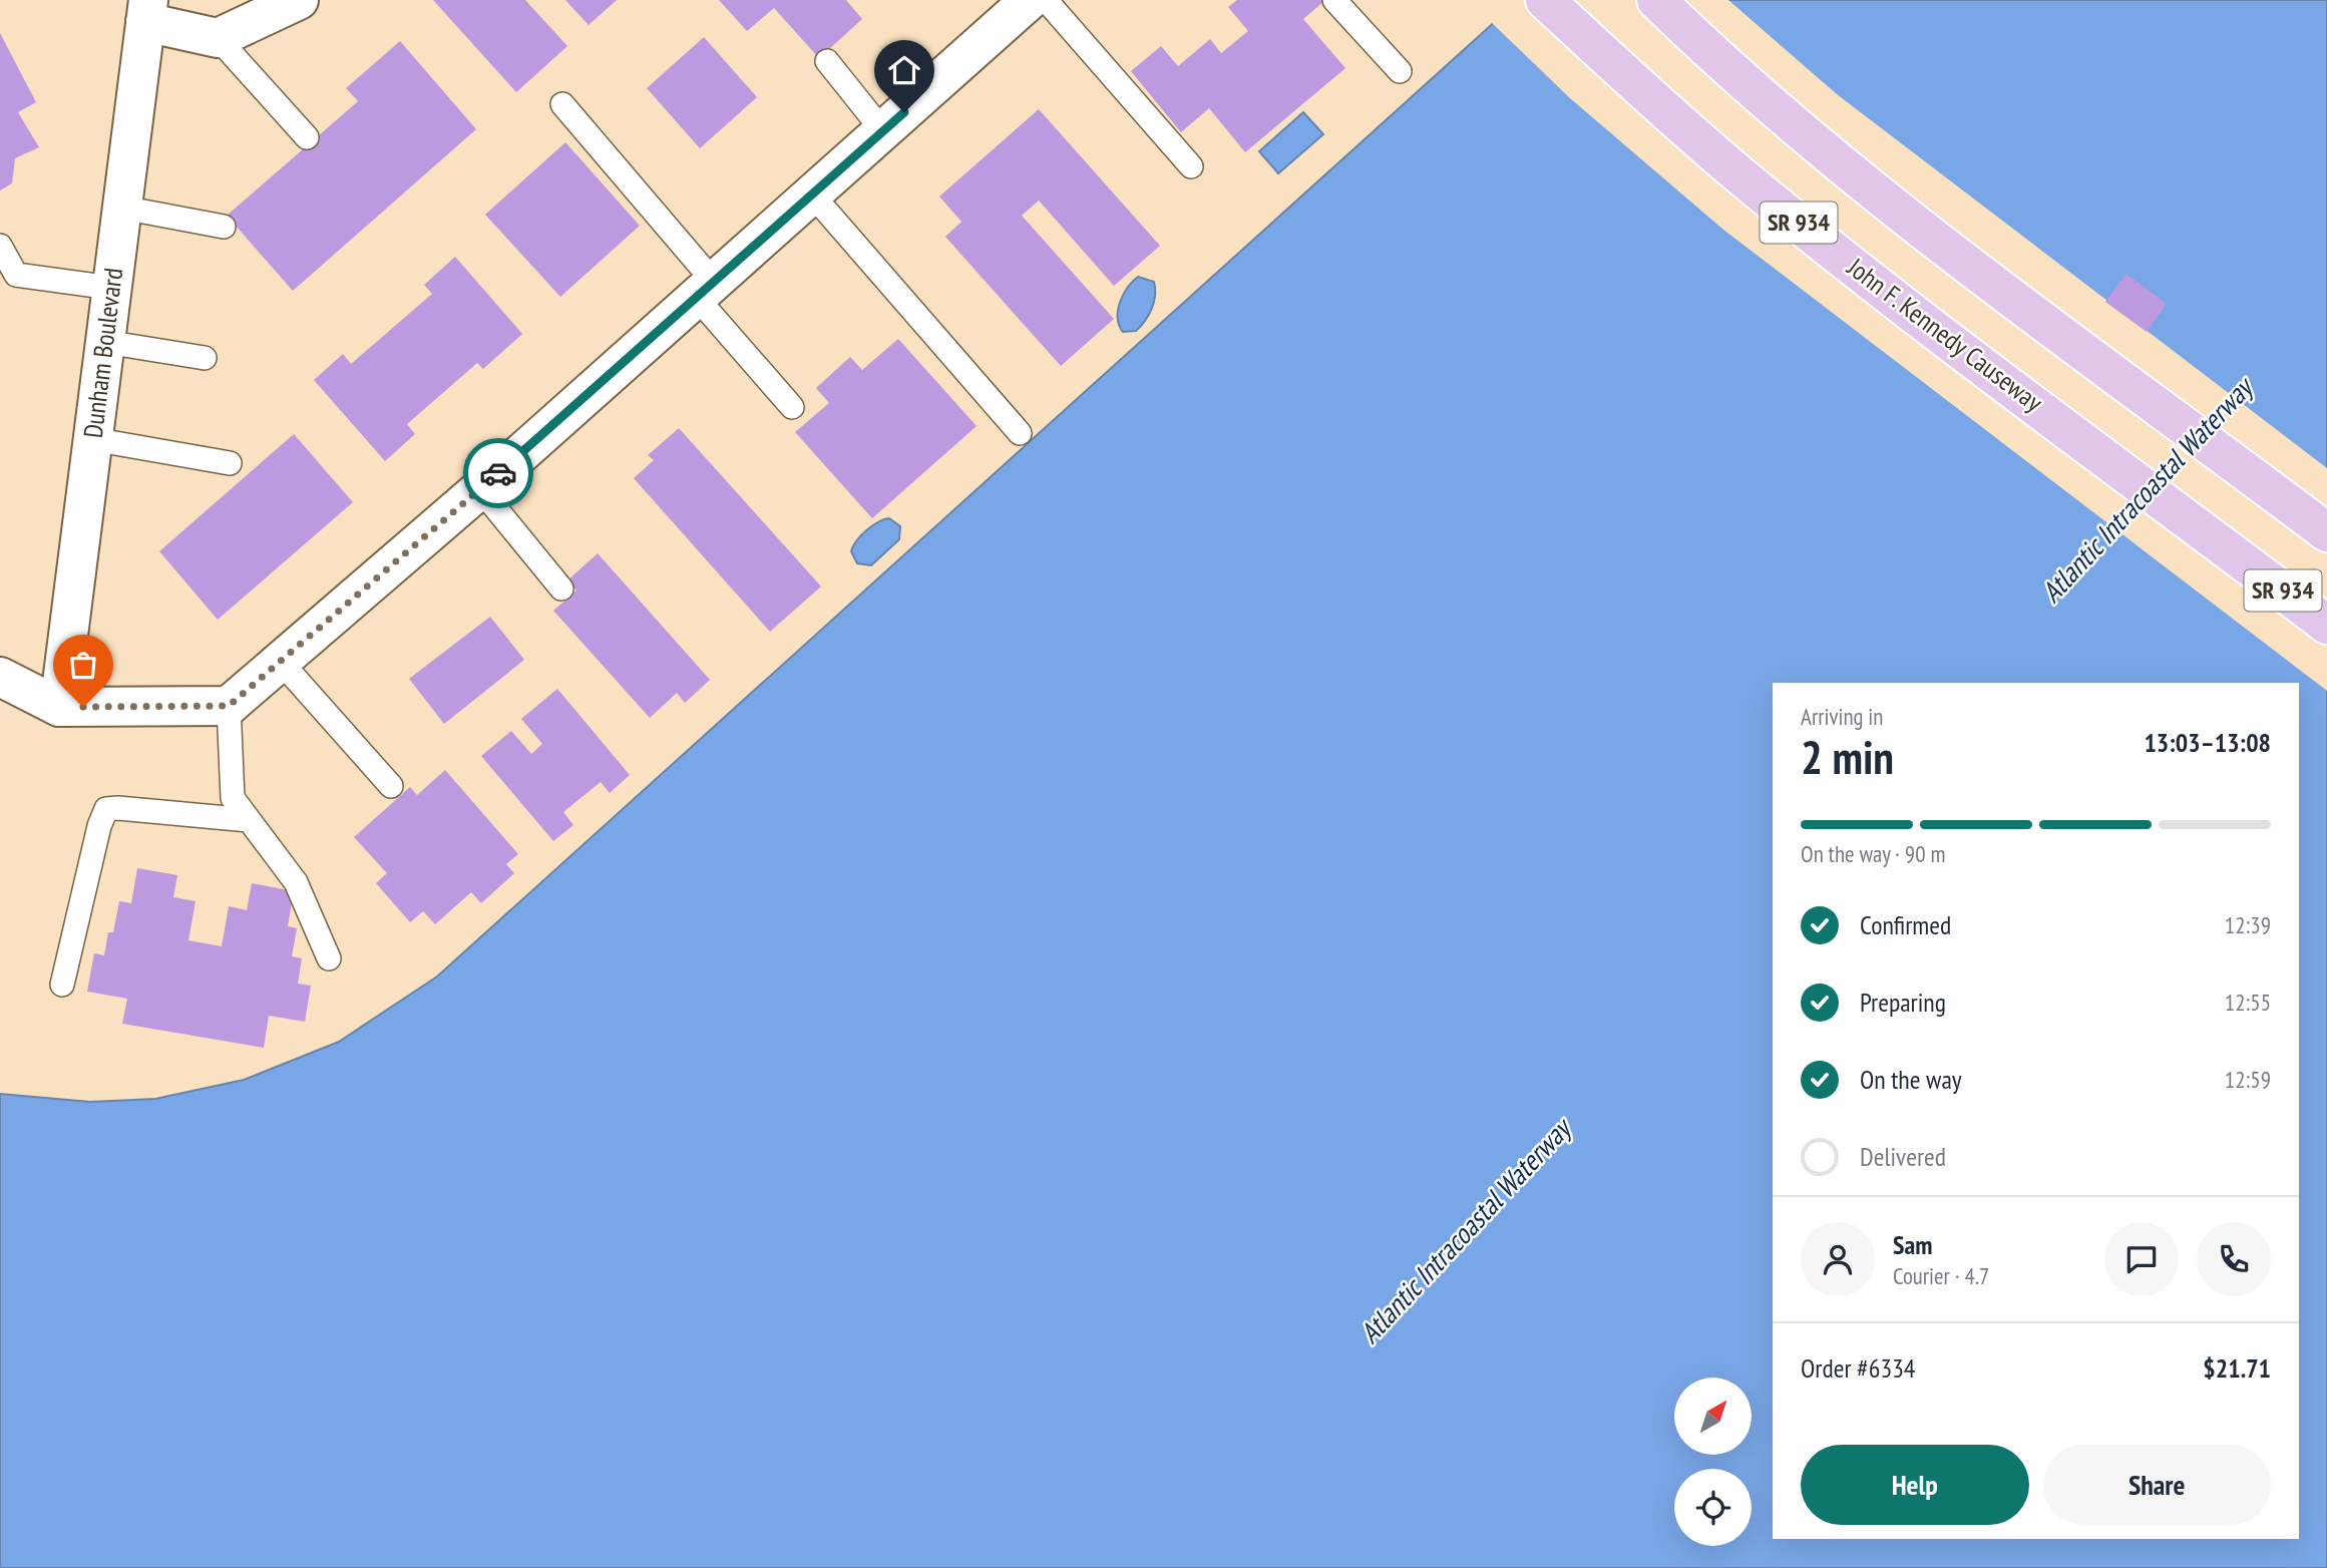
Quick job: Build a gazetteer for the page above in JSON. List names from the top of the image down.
{
  "streets": {
    "main road": ["SR 934", "John F. Kennedy Causeway"],
    "street": ["Dunham Boulevard"]
  },
  "water": ["Atlantic Intracoastal Waterway"],
  "north": "top right",
  "page": {
    "heading": ["2 min", "Arriving in", "13:03–13:08"],
    "panel": [
      "Sam",
      "Courier · 4.7",
      "Order #6334",
      "$21.71"
    ],
    "bar": "On the way · 90 m",
    "list": [
      ["Confirmed", "12:39"],
      ["Preparing", "12:55"],
      ["On the way", "12:59"],
      "Delivered"
    ],
    "buttons": ["Help", "Share"]
  }
}
